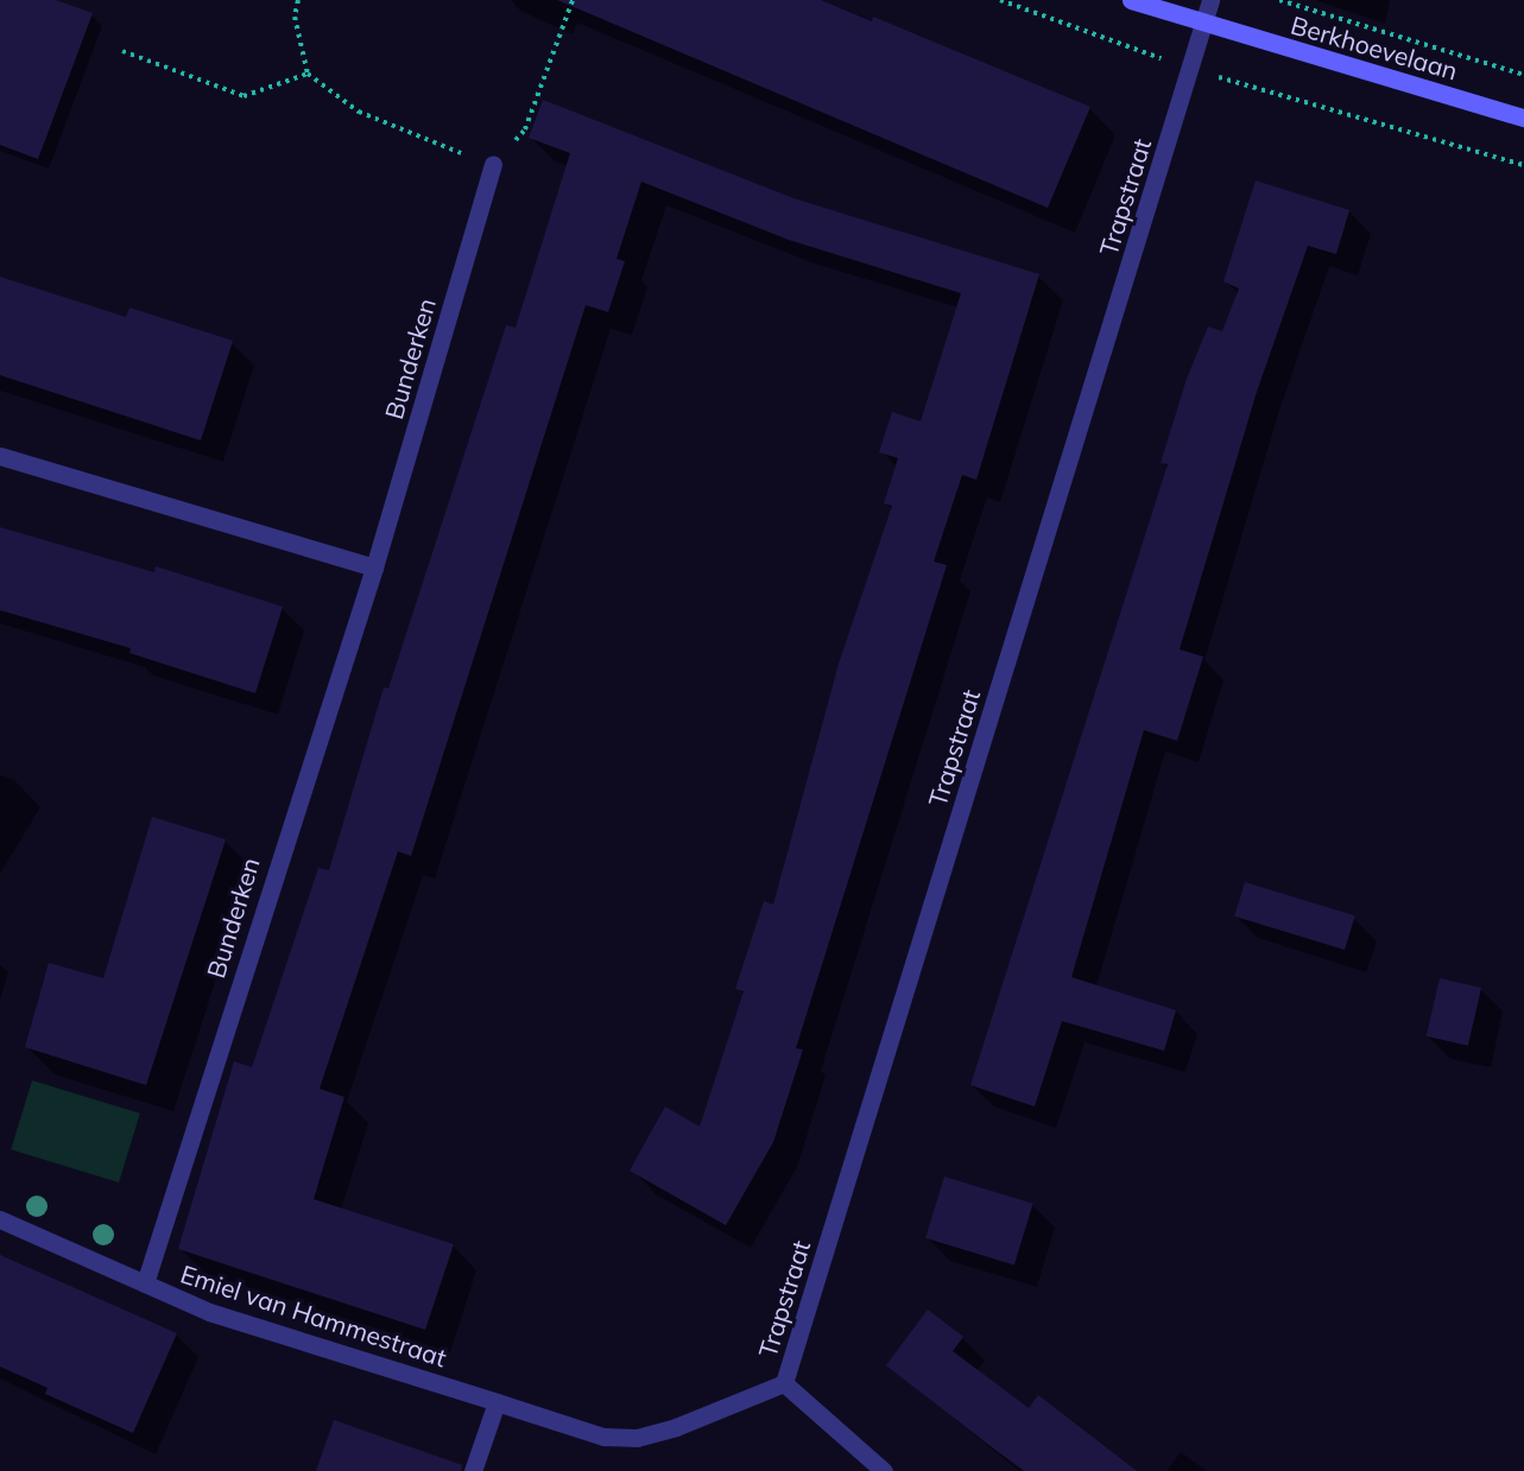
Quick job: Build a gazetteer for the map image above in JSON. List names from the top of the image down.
{
  "streets": {
    "main road": ["Berkhoevelaan"],
    "street": ["Trapstraat", "Bunderken", "Emiel van Hammestraat"]
  },
  "crossings": [
    ["Berkhoevelaan", "Trapstraat"],
    ["Trapstraat", "Emiel van Hammestraat"],
    ["Bunderken", "Emiel van Hammestraat"]
  ]
}
